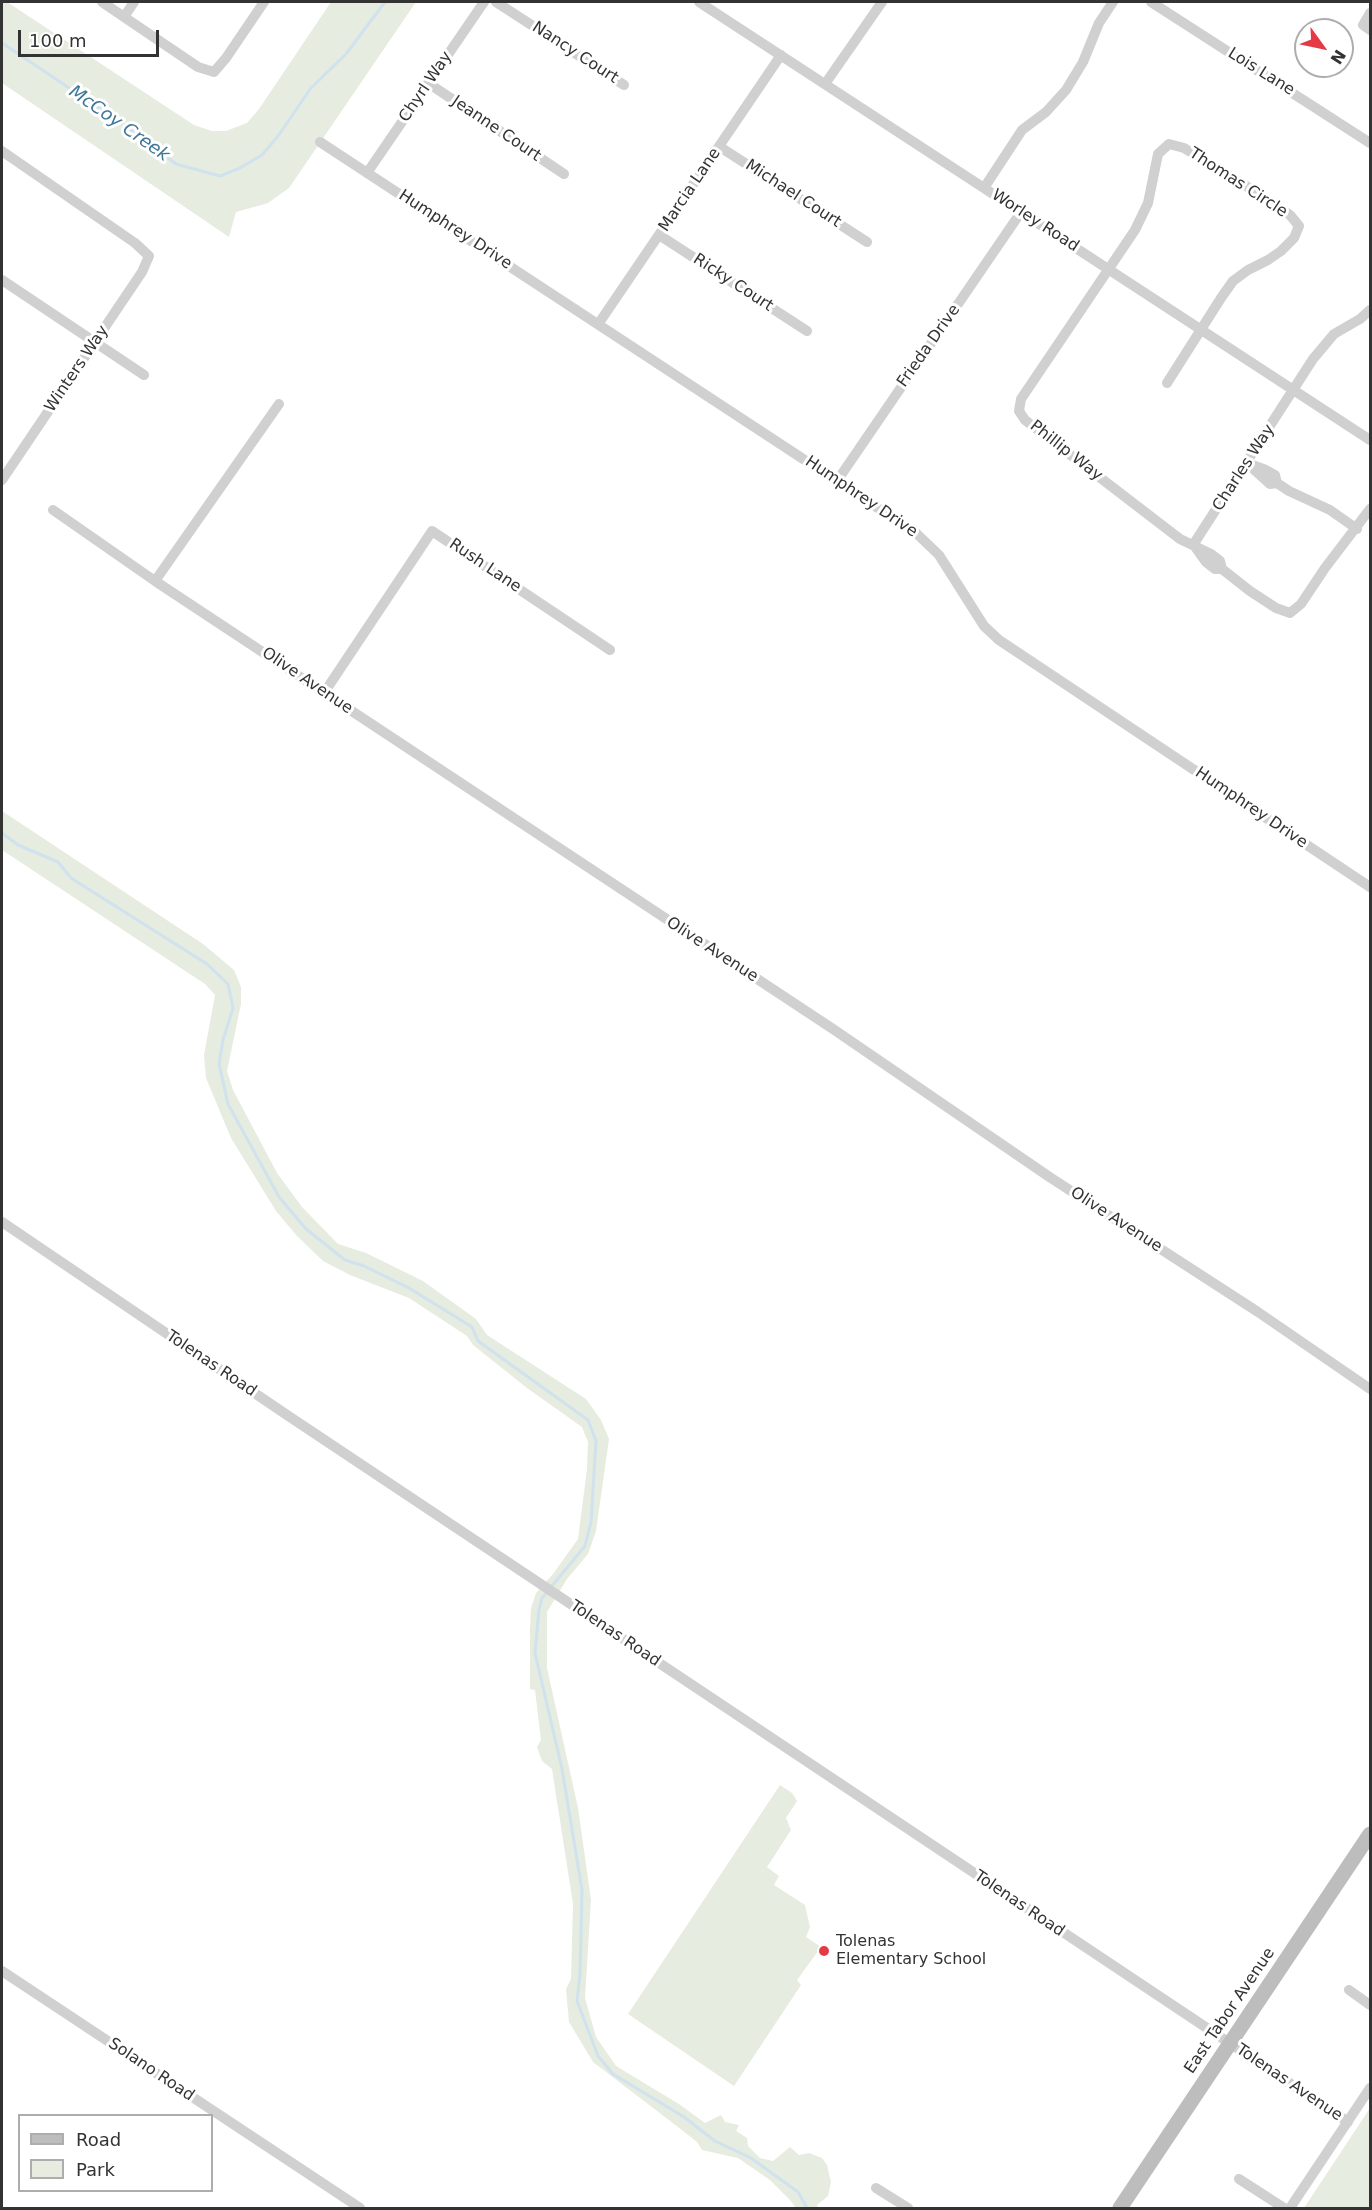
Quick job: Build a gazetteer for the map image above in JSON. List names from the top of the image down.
{
  "streets": {
    "main road": ["East Tabor Avenue"],
    "street": [
      "Nancy Court",
      "Lois Lane",
      "Chyrl Way",
      "Jeanne Court",
      "Thomas Circle",
      "Marcia Lane",
      "Michael Court",
      "Worley Road",
      "Humphrey Drive",
      "Ricky Court",
      "Frieda Drive",
      "Winters Way",
      "Phillip Way",
      "Charles Way",
      "Rush Lane",
      "Olive Avenue",
      "Tolenas Road",
      "Solano Road",
      "Tolenas Avenue"
    ]
  },
  "crossings": [
    ["Chyrl Way", "Jeanne Court"],
    ["Chyrl Way", "Humphrey Drive"],
    ["Thomas Circle", "Worley Road"],
    ["Thomas Circle", "Phillip Way"],
    ["Marcia Lane", "Michael Court"],
    ["Marcia Lane", "Worley Road"],
    ["Marcia Lane", "Humphrey Drive"],
    ["Marcia Lane", "Ricky Court"],
    ["Worley Road", "Frieda Drive"],
    ["Worley Road", "Phillip Way"],
    ["Worley Road", "Charles Way"],
    ["Humphrey Drive", "Frieda Drive"],
    ["Phillip Way", "Charles Way"],
    ["Rush Lane", "Olive Avenue"],
    ["Tolenas Road", "East Tabor Avenue"],
    ["Tolenas Road", "Tolenas Avenue"],
    ["East Tabor Avenue", "Tolenas Avenue"]
  ],
  "water": ["McCoy Creek"],
  "places": ["Tolenas Elementary School"],
  "legend": ["Road", "Park"],
  "scale_bar": "100 m",
  "north": "bottom right"
}
